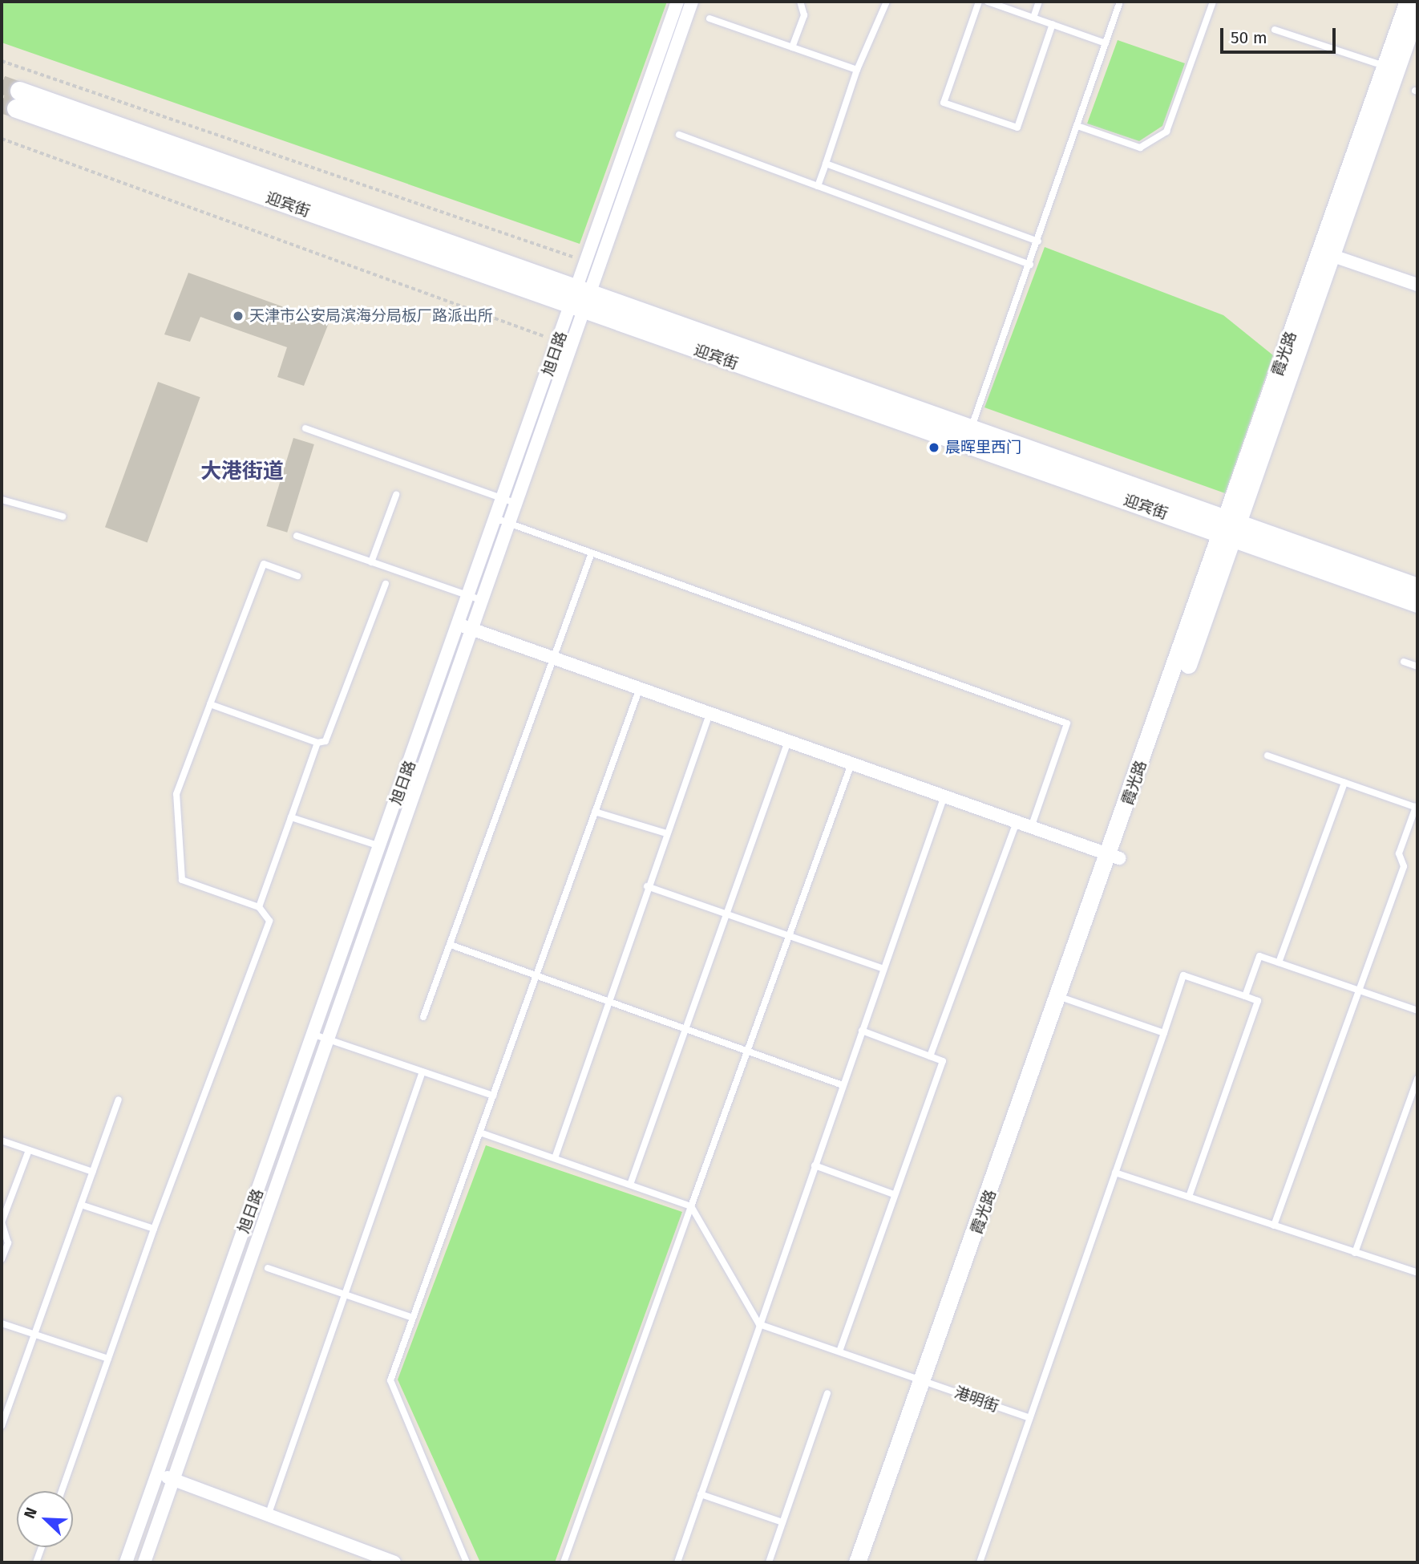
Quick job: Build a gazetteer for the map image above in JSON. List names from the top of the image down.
{
  "streets": {
    "main road": ["迎宾街"],
    "street": ["旭日路", "霞光路"],
    "lane": ["港明街"]
  },
  "crossings": [
    ["迎宾街", "旭日路"],
    ["迎宾街", "霞光路"],
    ["霞光路", "港明街"]
  ],
  "districts": ["大港街道"],
  "places": ["天津市公安局滨海分局板厂路派出所", "晨晖里西门"],
  "scale_bar": "50 m",
  "north": "top left"
}
